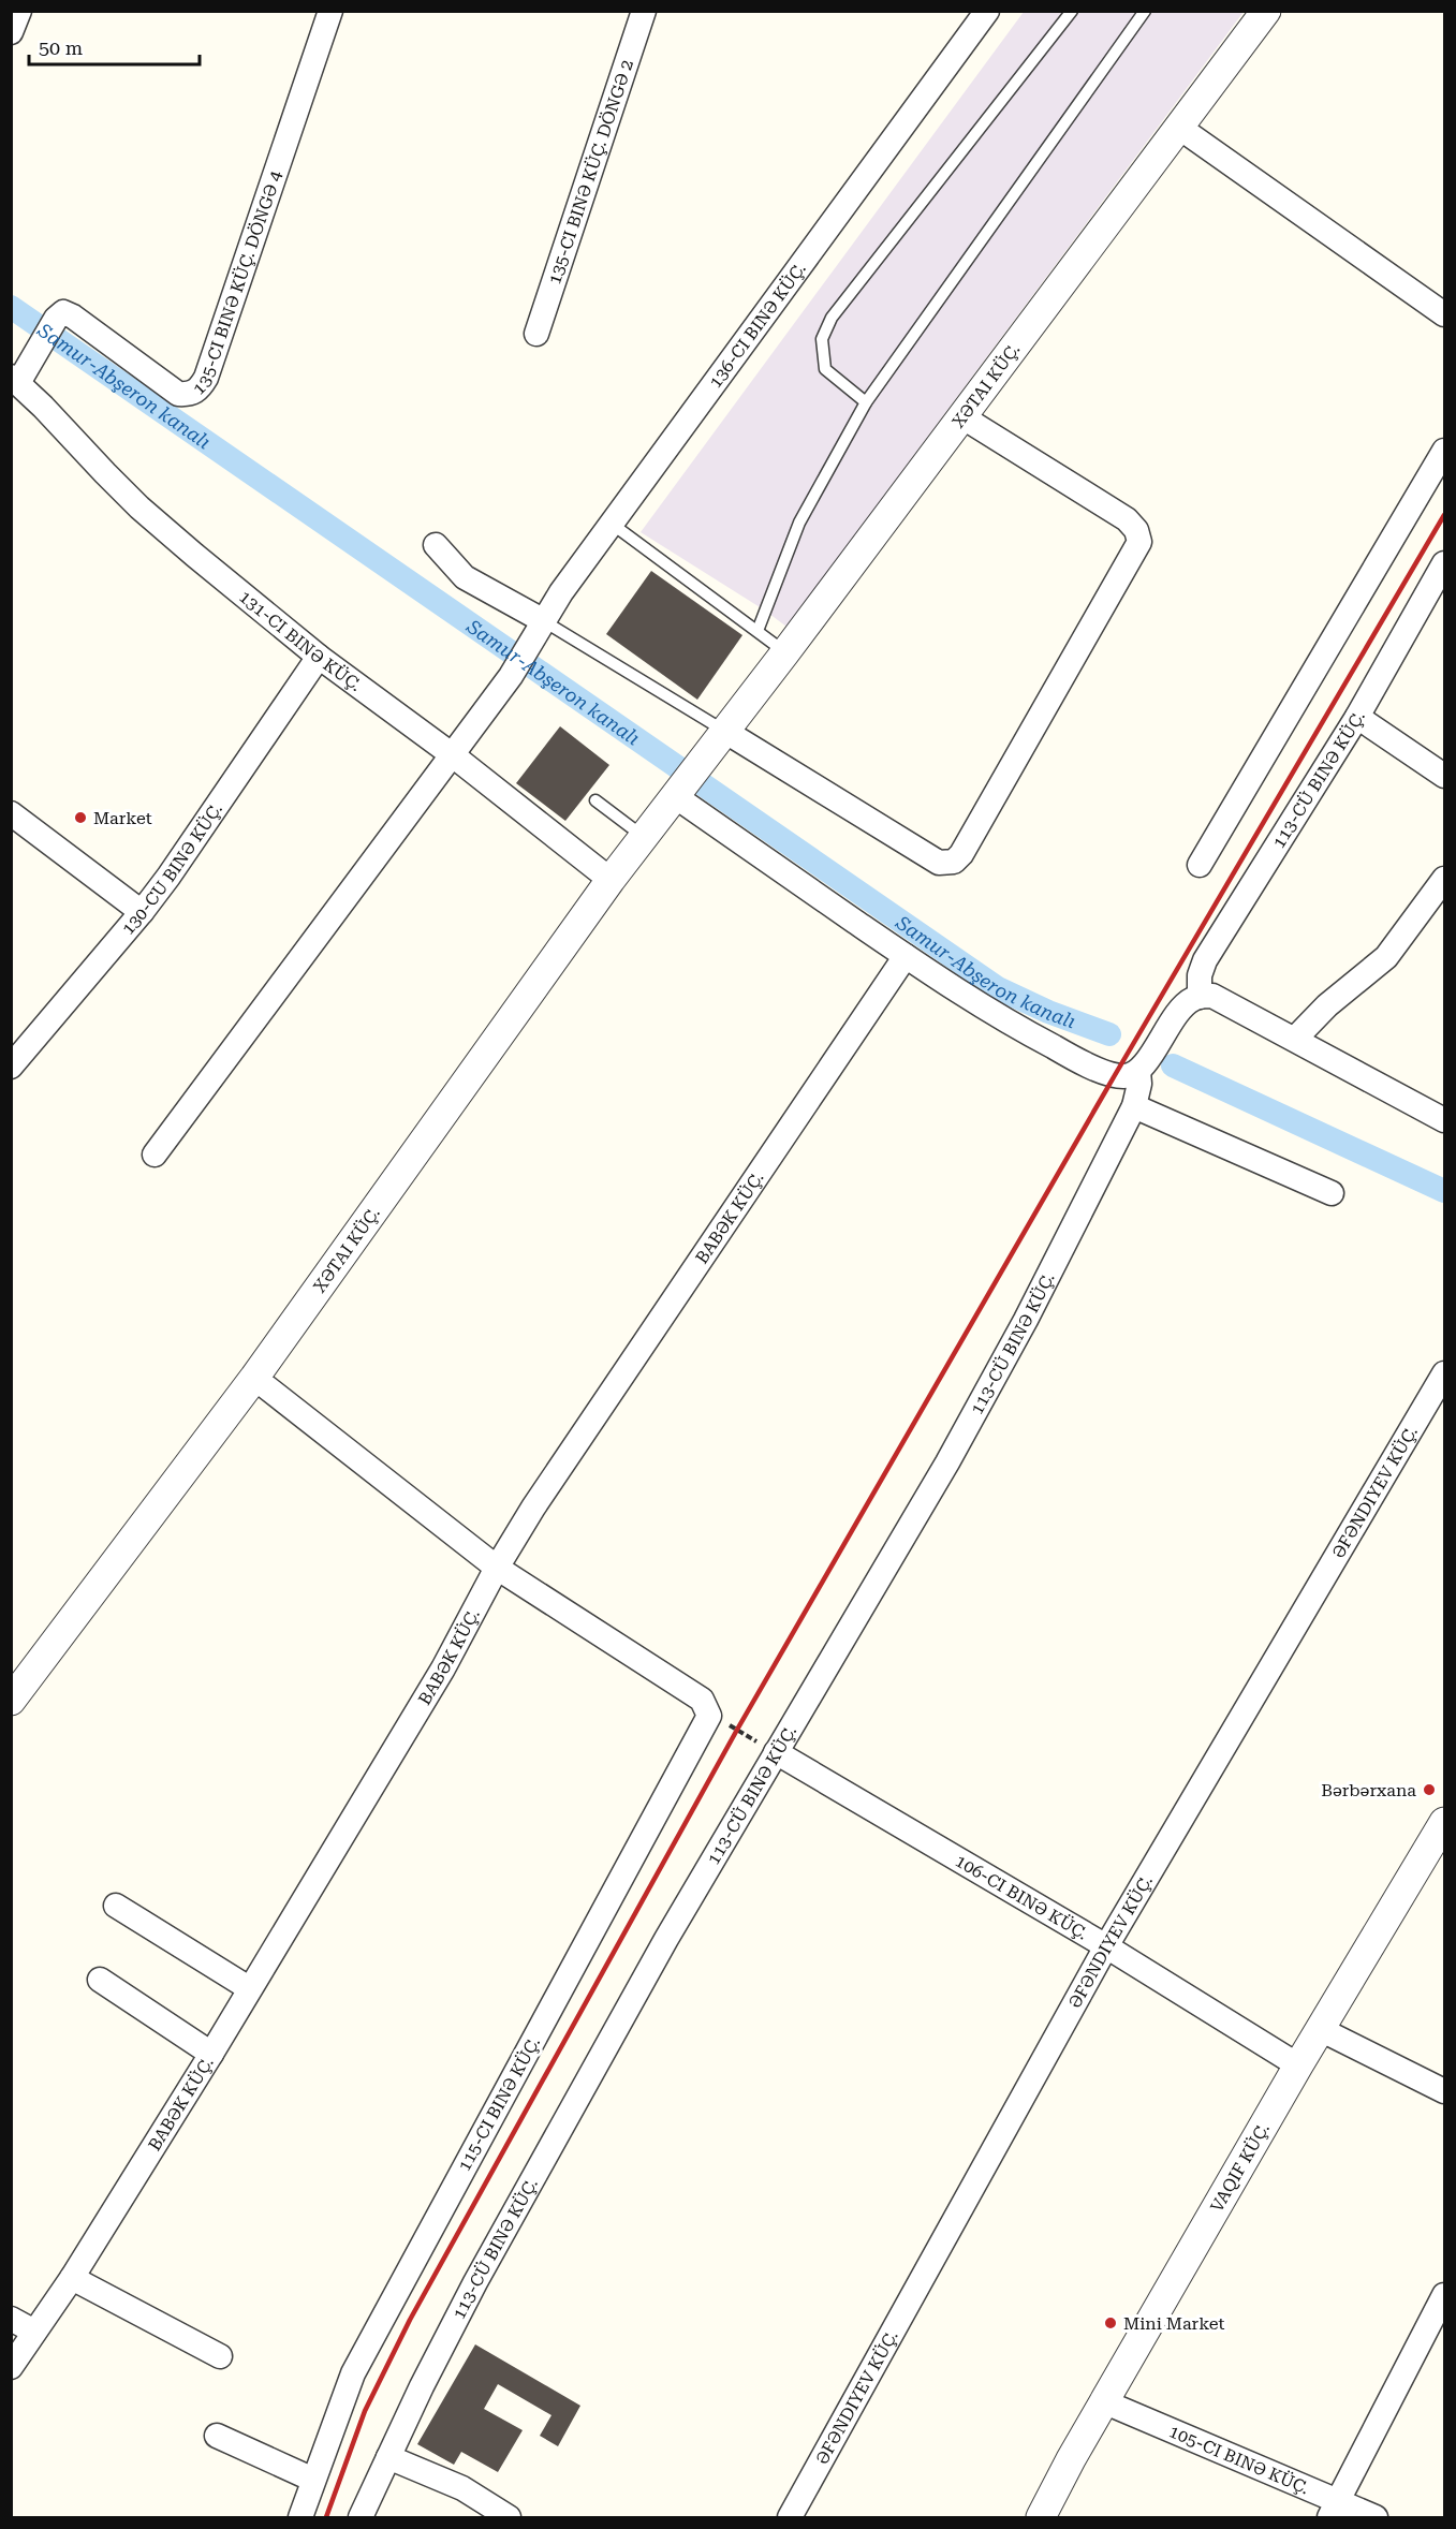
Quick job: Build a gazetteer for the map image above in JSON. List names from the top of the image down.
{
  "streets": {
    "street": [
      "135-CI BINƏ KÜÇ. DÖNGƏ 2",
      "135-CI BINƏ KÜÇ. DÖNGƏ 4",
      "XƏTAI KÜÇ.",
      "131-CI BINƏ KÜÇ.",
      "113-CÜ BINƏ KÜÇ.",
      "130-CU BINƏ KÜÇ.",
      "BABƏK KÜÇ.",
      "ƏFƏNDIYEV KÜÇ.",
      "115-CI BINƏ KÜÇ.",
      "VAQIF KÜÇ.",
      "105-CI BINƏ KÜÇ."
    ]
  },
  "crossings": [
    ["135-CI BINƏ KÜÇ. DÖNGƏ 4", "131-CI BINƏ KÜÇ."],
    ["XƏTAI KÜÇ.", "131-CI BINƏ KÜÇ."],
    ["131-CI BINƏ KÜÇ.", "130-CU BINƏ KÜÇ."],
    ["VAQIF KÜÇ.", "105-CI BINƏ KÜÇ."]
  ],
  "water": ["Samur-Abşeron kanalı"],
  "places": ["Market", "Bərbərxana", "Mini Market"],
  "scale_bar": "50 m"
}
